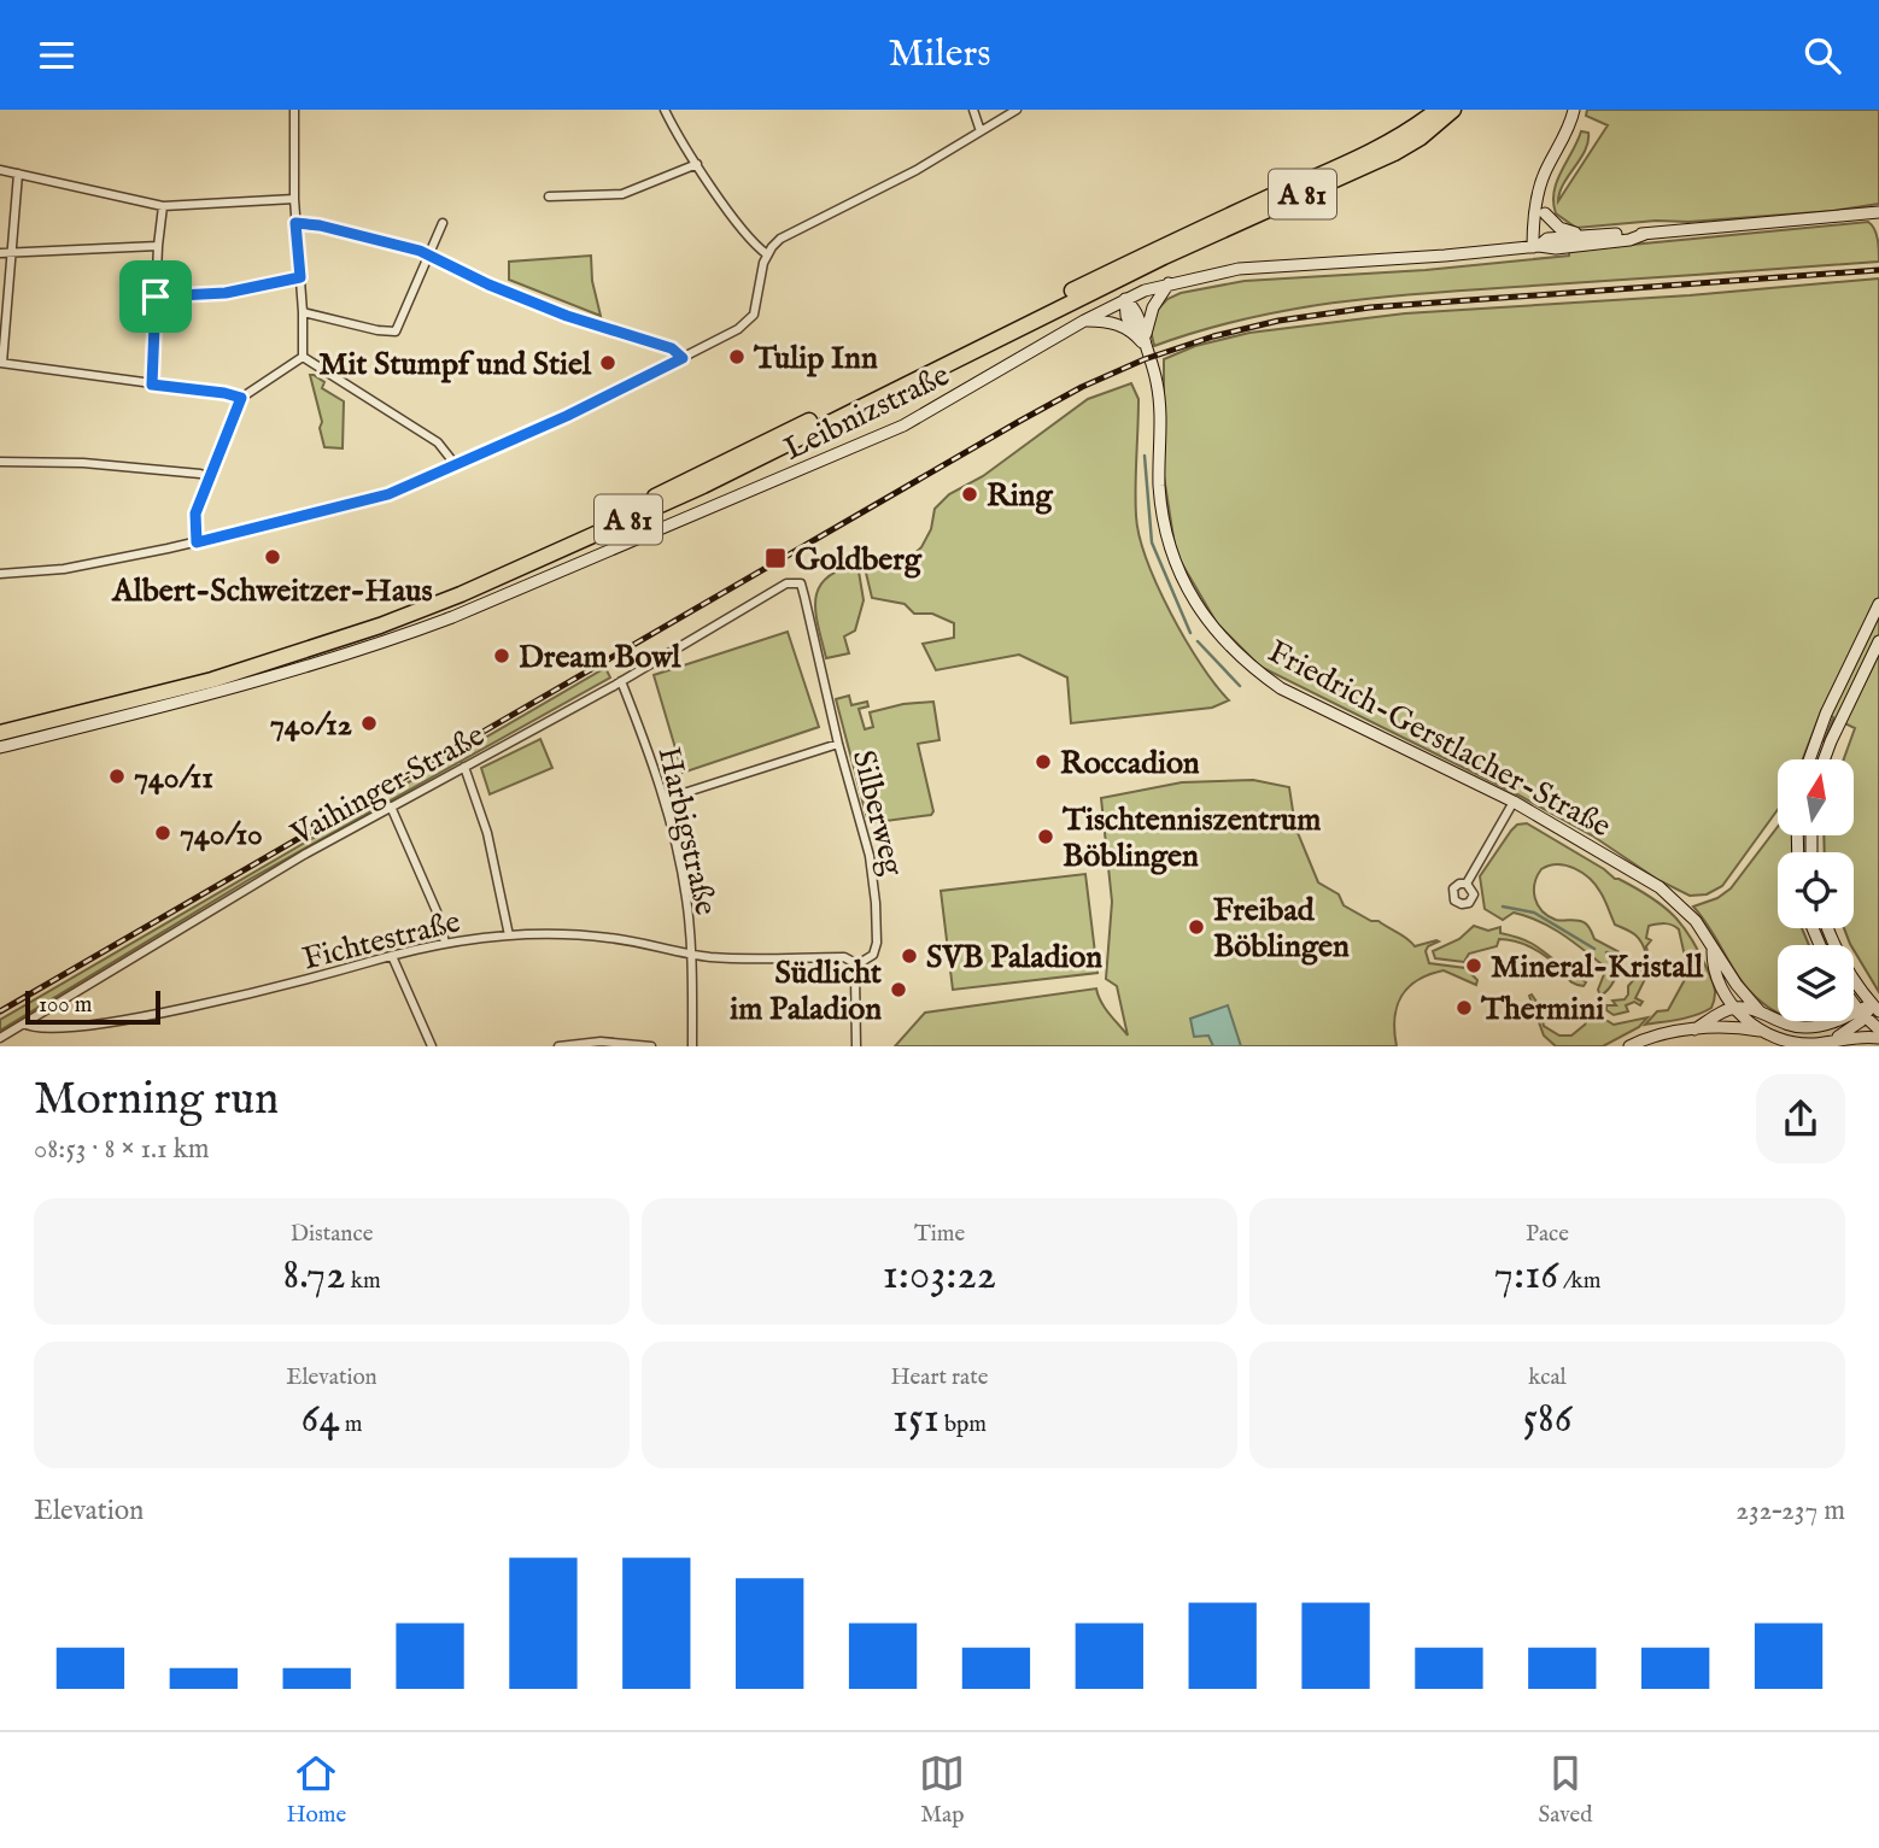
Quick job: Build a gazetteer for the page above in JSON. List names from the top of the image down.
{
  "streets": {
    "highway": ["A 81"],
    "street": [
      "Leibnizstraße",
      "Friedrich-Gerstlacher-Straße",
      "Vaihinger Straße",
      "Silberweg",
      "Harbigstraße",
      "Fichtestraße"
    ]
  },
  "crossings": [
    ["Leibnizstraße", "Friedrich-Gerstlacher-Straße"],
    ["Vaihinger Straße", "Silberweg"],
    ["Vaihinger Straße", "Harbigstraße"],
    ["Vaihinger Straße", "Fichtestraße"],
    ["Silberweg", "Fichtestraße"],
    ["Harbigstraße", "Fichtestraße"]
  ],
  "places": {
    "other": [
      "Tulip Inn",
      "Mit Stumpf und Stiel",
      "Ring",
      "Albert-Schweitzer-Haus",
      "Dream Bowl",
      "740/12",
      "Roccadion",
      "740/11",
      "740/10",
      "Tischtenniszentrum Böblingen",
      "Freibad Böblingen",
      "SVB Paladion",
      "Mineral-Kristall",
      "Südlicht im Paladion",
      "Thermini"
    ],
    "transit": ["Goldberg"]
  },
  "scale_bar": "100 m",
  "north": "top",
  "page": {
    "header": "Milers",
    "scale": "100 m",
    "heading": ["Morning run", "08:53 · 8 × 1.1 km"],
    "stats": [
      ["Distance", "8.72 km"],
      ["Time", "1:03:22"],
      ["Pace", "7:16 /km"],
      ["Elevation", "64 m"],
      ["Heart rate", "151 bpm"],
      ["kcal", "586"]
    ],
    "chart": ["Elevation", "232–237 m"],
    "tabs": ["Home", "Map", "Saved"]
  }
}
